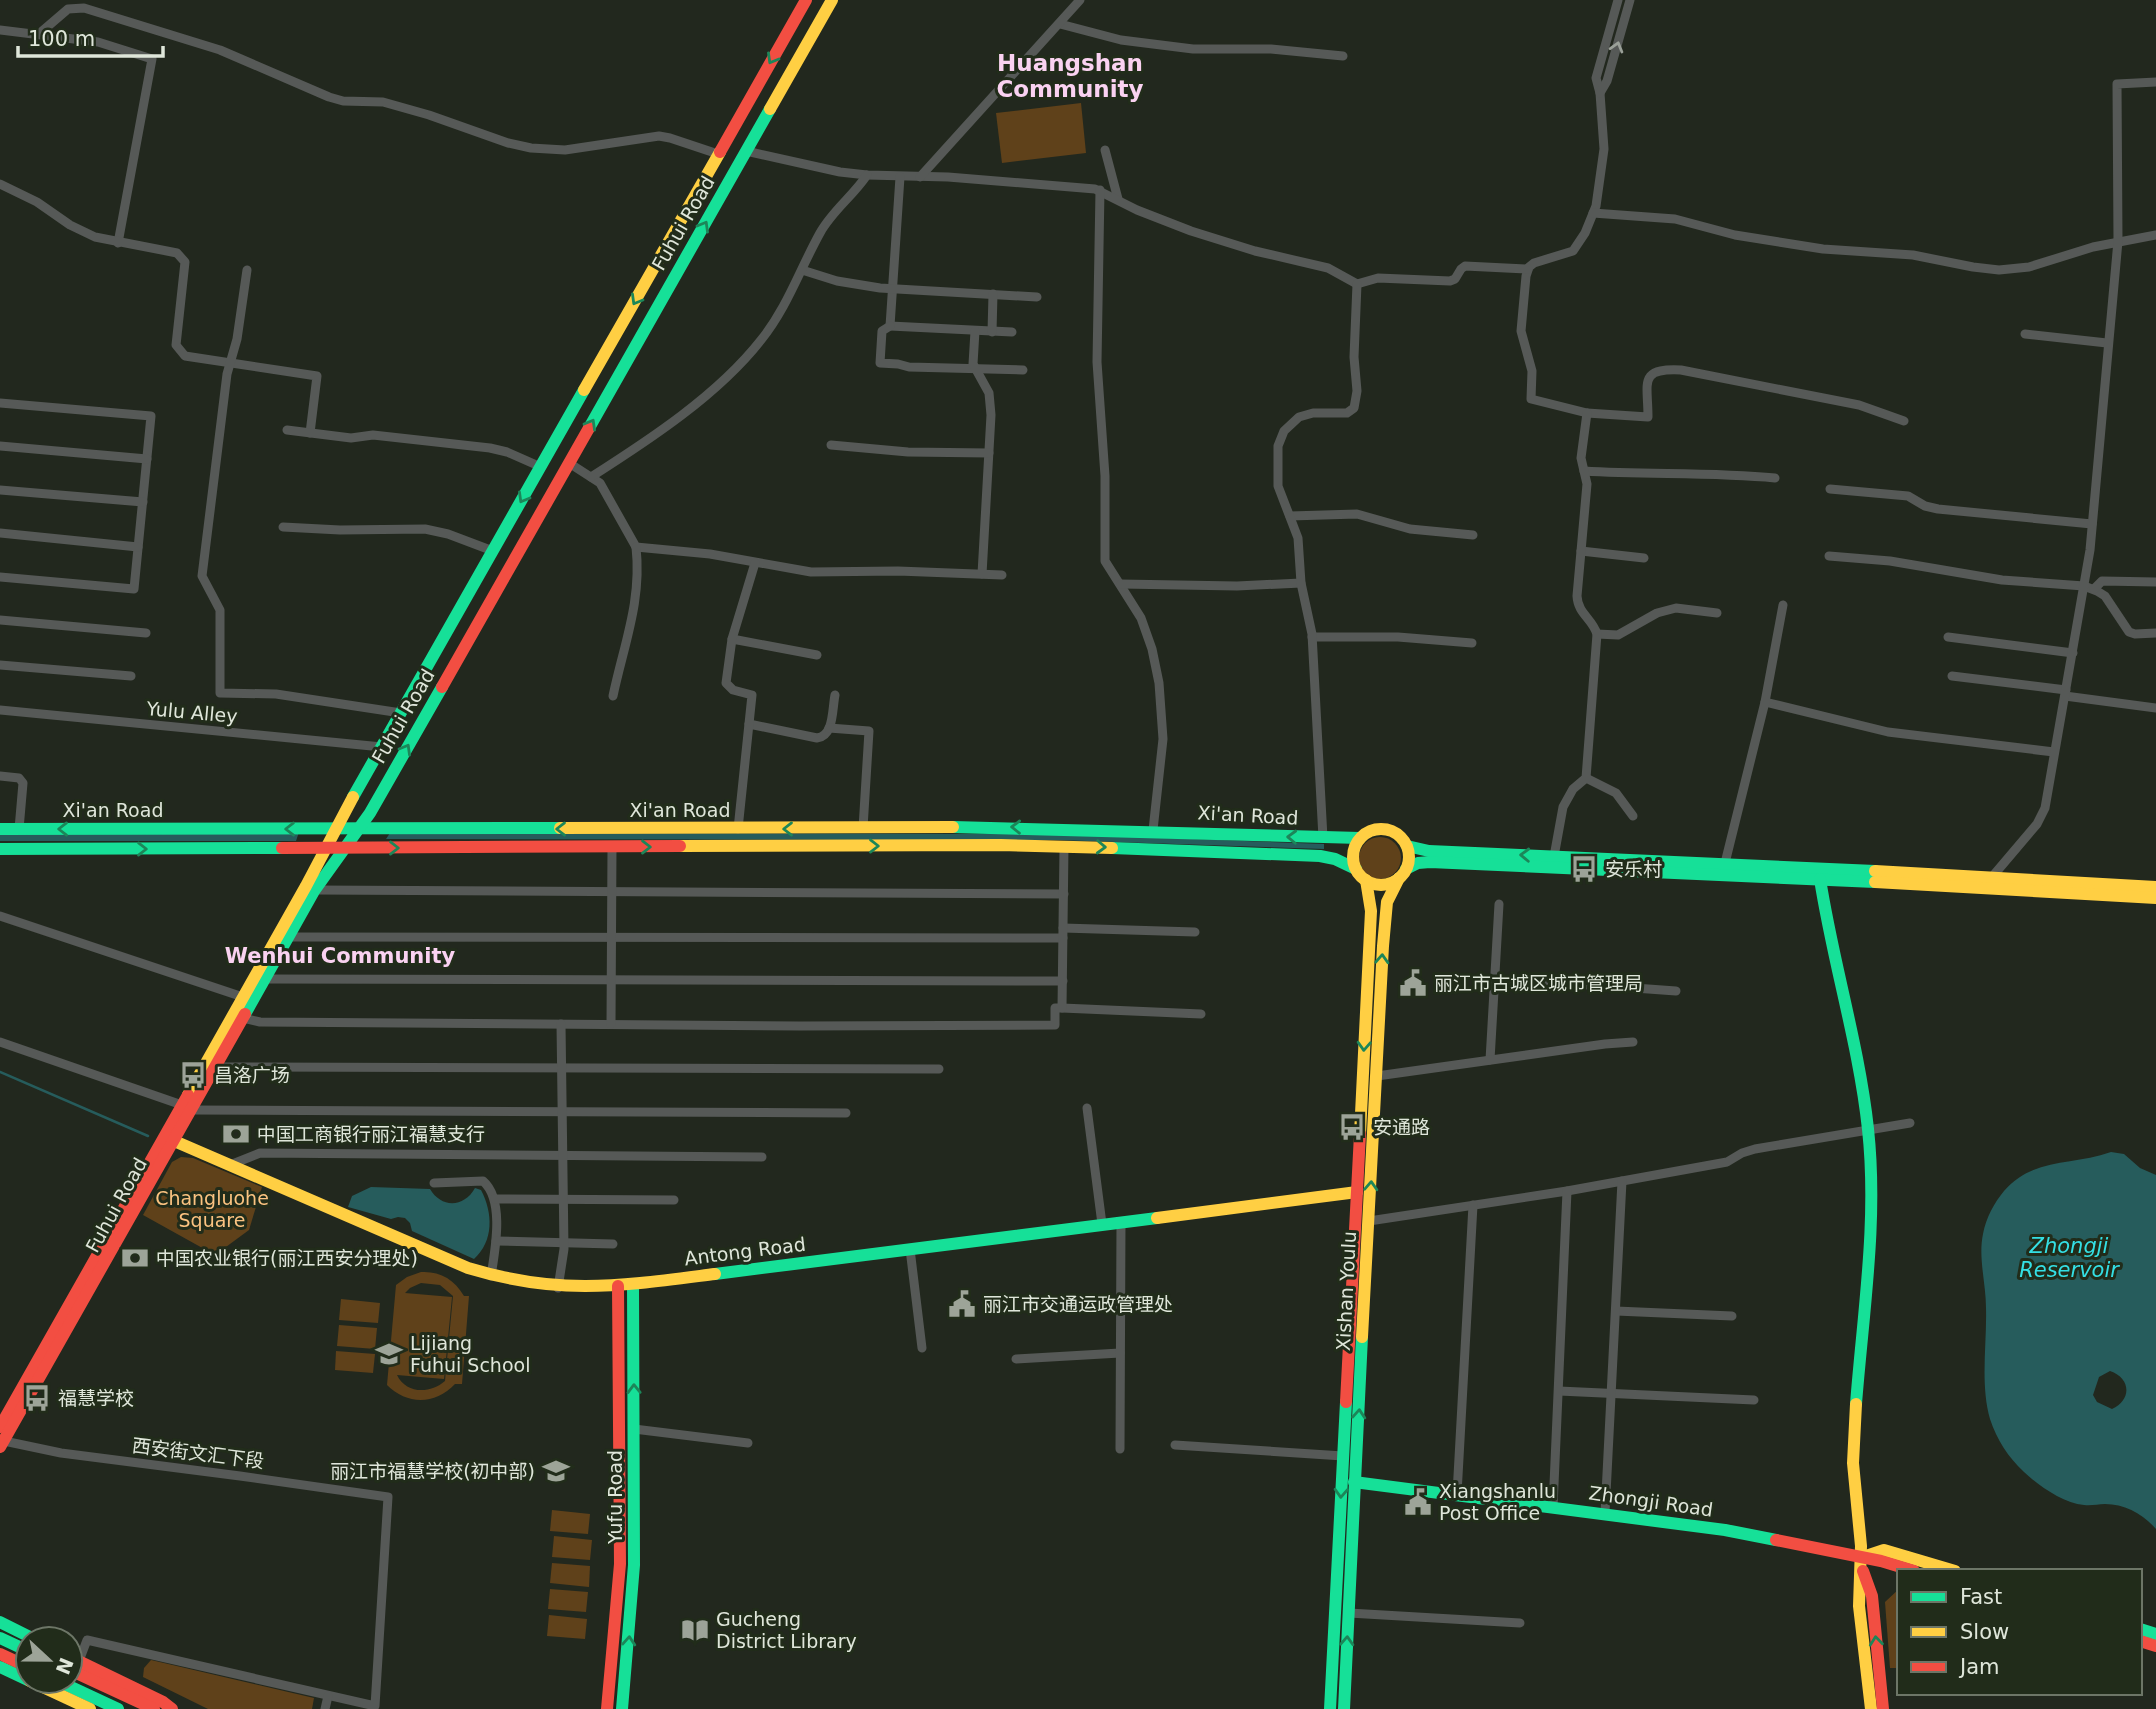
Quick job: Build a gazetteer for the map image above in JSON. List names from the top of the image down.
{
  "streets": {
    "street": [
      "Fuhui Road",
      "Yulu Alley",
      "Xi'an Road",
      "Antong Road",
      "Xishan Youlu",
      "西安街文汇下段",
      "Yufu Road",
      "Zhongji Road"
    ]
  },
  "crossings": [
    ["Fuhui Road", "Yulu Alley"],
    ["Fuhui Road", "Xi'an Road"],
    ["Fuhui Road", "Antong Road"],
    ["Fuhui Road", "西安街文汇下段"],
    ["Xi'an Road", "Xishan Youlu"],
    ["Antong Road", "Xishan Youlu"],
    ["Antong Road", "Yufu Road"],
    ["Xishan Youlu", "Zhongji Road"]
  ],
  "districts": ["Huangshan Community", "Wenhui Community"],
  "water": ["Zhongji Reservoir"],
  "parks": ["Changluohe Square"],
  "places": {
    "bus stop": [
      "安乐村",
      "昌洛广场",
      "安通路",
      "福慧学校"
    ],
    "public building": ["丽江市古城区城市管理局", "丽江市交通运政管理处", "Xiangshanlu Post Office"],
    "bank": ["中国工商银行丽江福慧支行", "中国农业银行(丽江西安分理处)"],
    "school or university": ["Lijiang Fuhui School", "丽江市福慧学校(初中部)"],
    "library": ["Gucheng District Library"]
  },
  "legend": ["Fast", "Slow", "Jam"],
  "scale_bar": "100 m",
  "north": "right"
}
